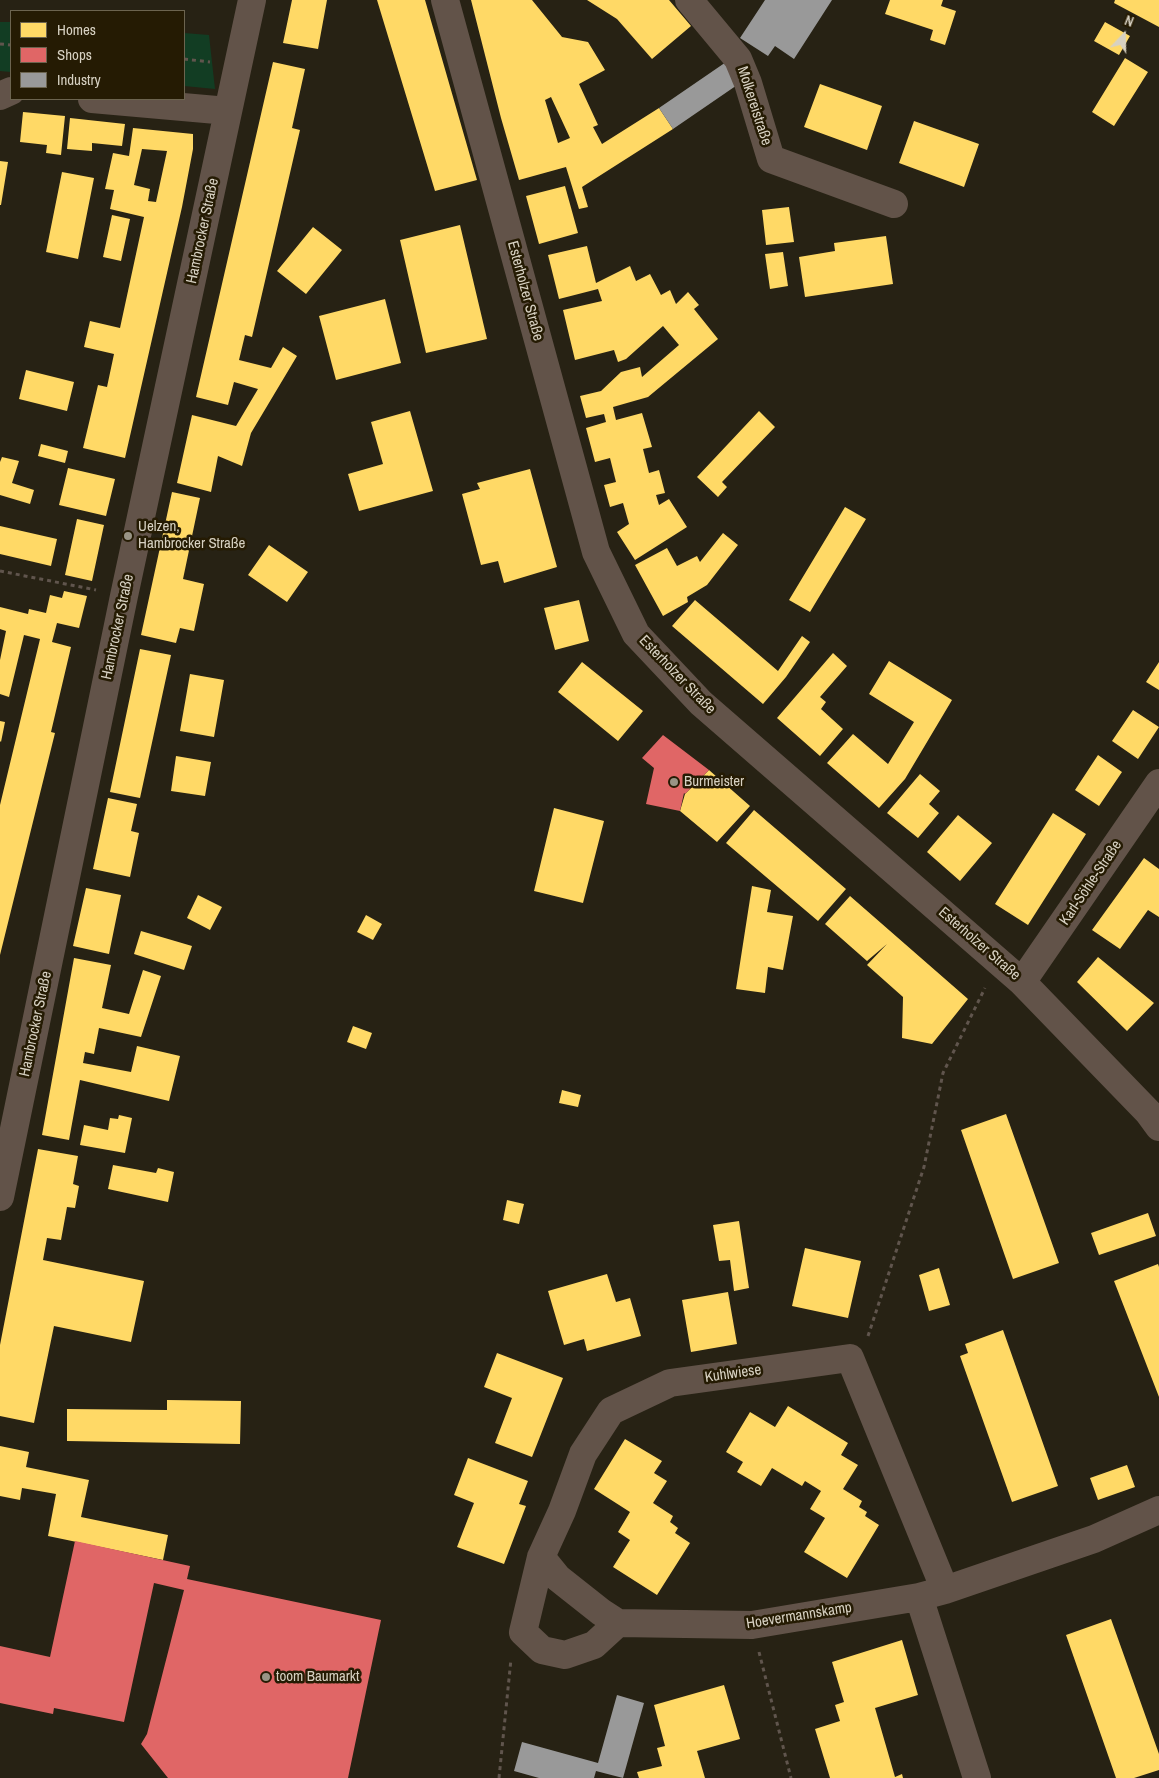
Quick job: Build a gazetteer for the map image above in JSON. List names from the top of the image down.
{
  "streets": {
    "street": [
      "Molkereistraße",
      "Hambrocker Straße",
      "Esterholzer Straße",
      "Karl-Söhle-Straße",
      "Kuhlwiese",
      "Hoevermannskamp"
    ]
  },
  "crossings": [
    ["Esterholzer Straße", "Karl-Söhle-Straße"],
    ["Kuhlwiese", "Hoevermannskamp"]
  ],
  "places": ["Uelzen, Hambrocker Straße", "Burmeister", "toom Baumarkt"],
  "legend": ["Homes", "Shops", "Industry"],
  "north": "top"
}
